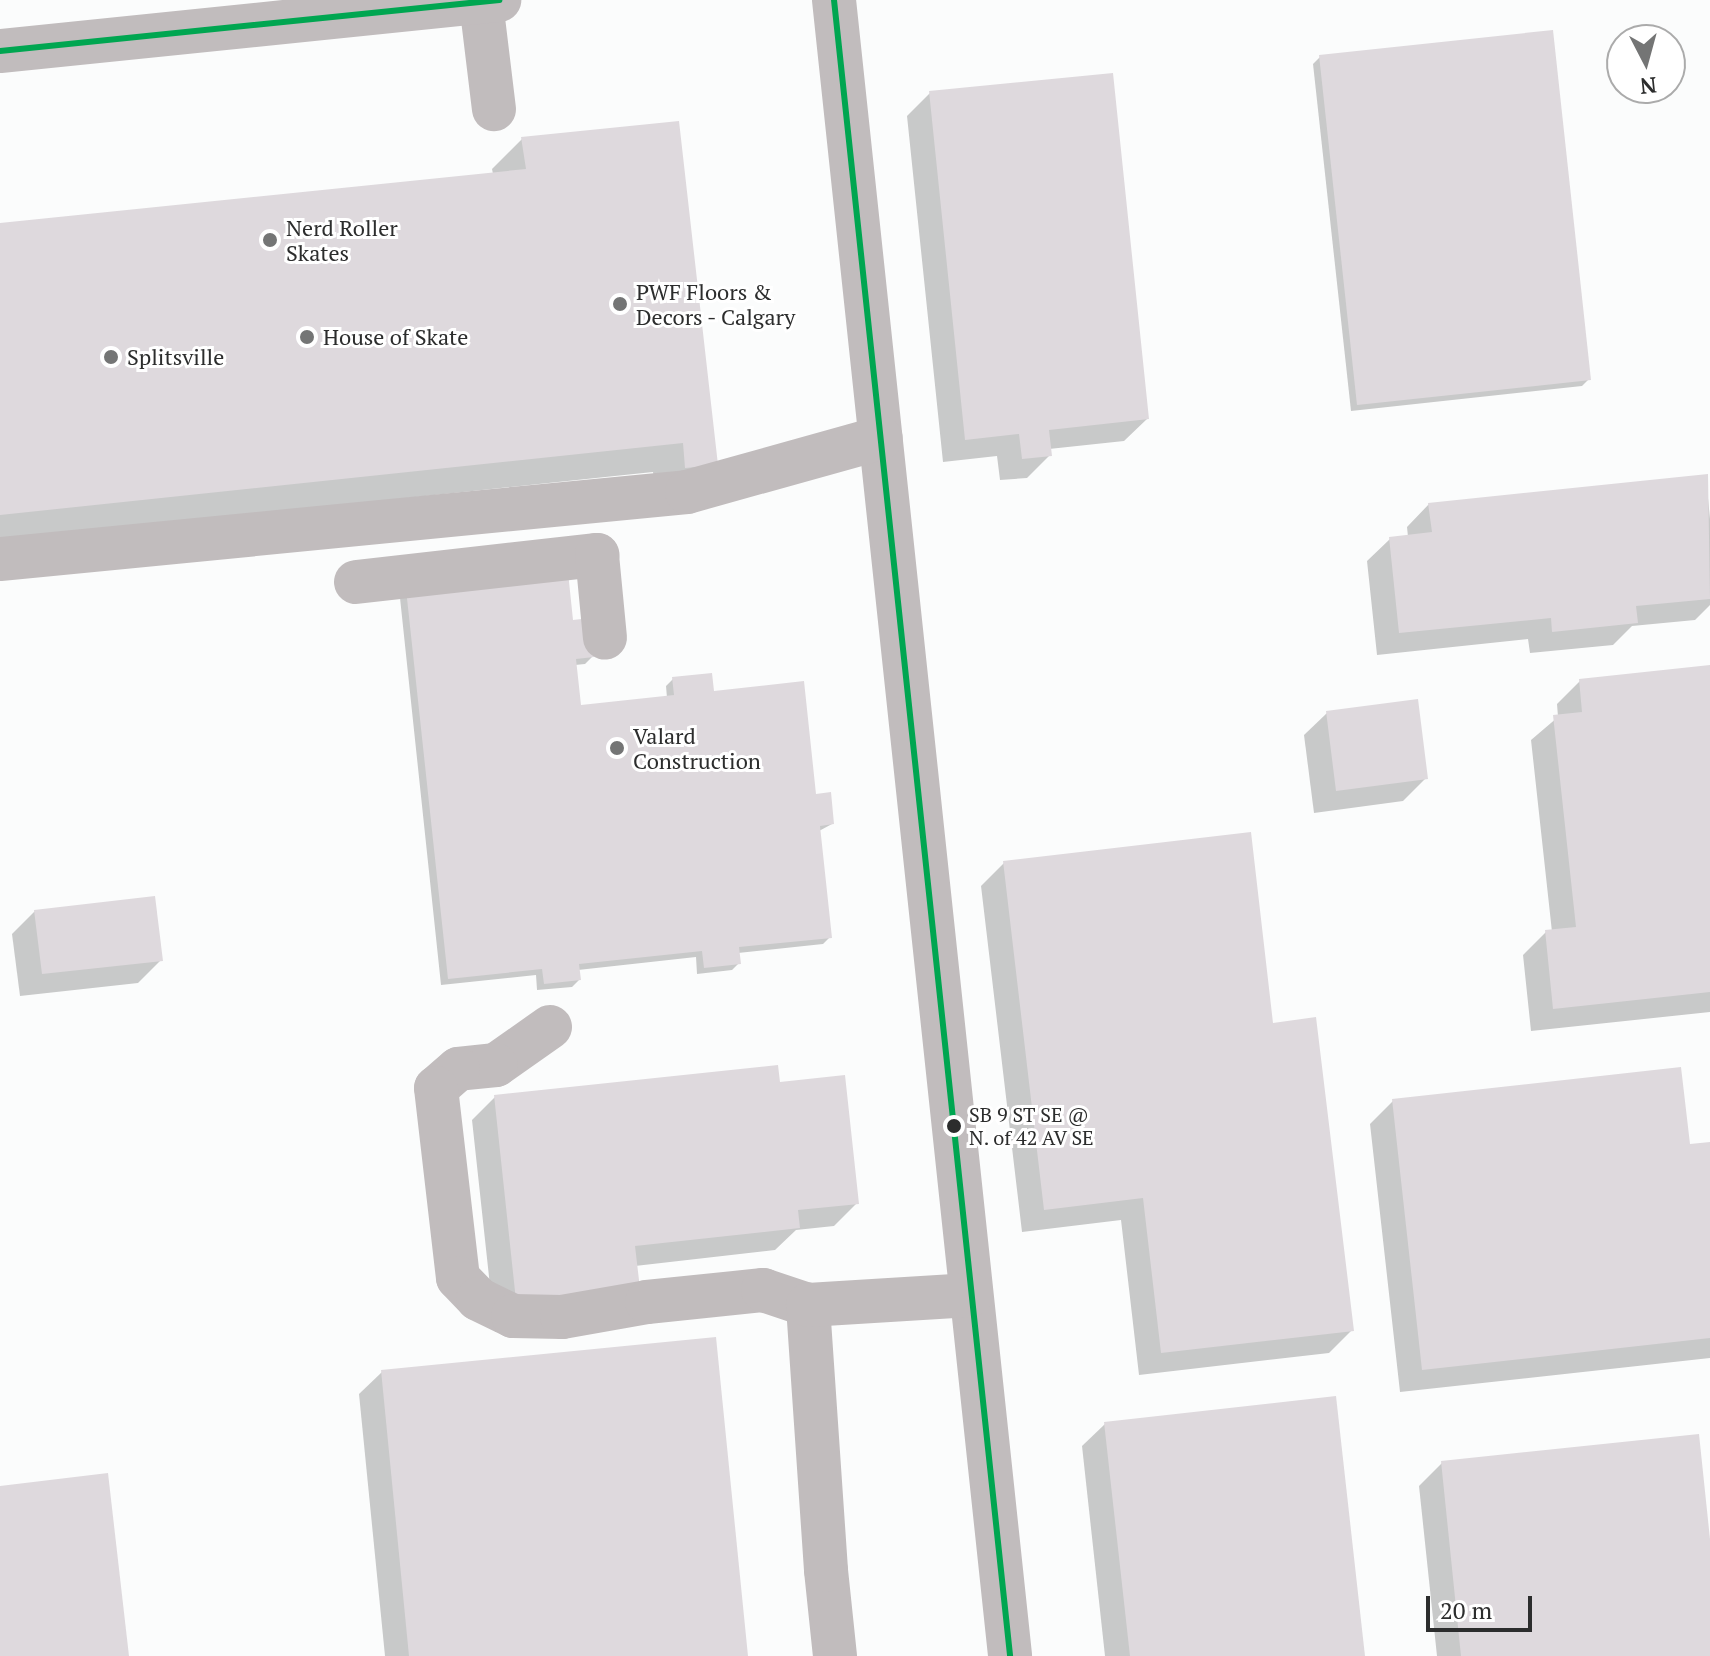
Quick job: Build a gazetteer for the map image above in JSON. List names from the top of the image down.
{
  "places": [
    "Nerd Roller Skates",
    "PWF Floors & Decors - Calgary",
    "House of Skate",
    "Splitsville",
    "Valard Construction",
    "SB 9 ST SE @ N. of 42 AV SE"
  ],
  "scale_bar": "20 m",
  "north": "bottom"
}
